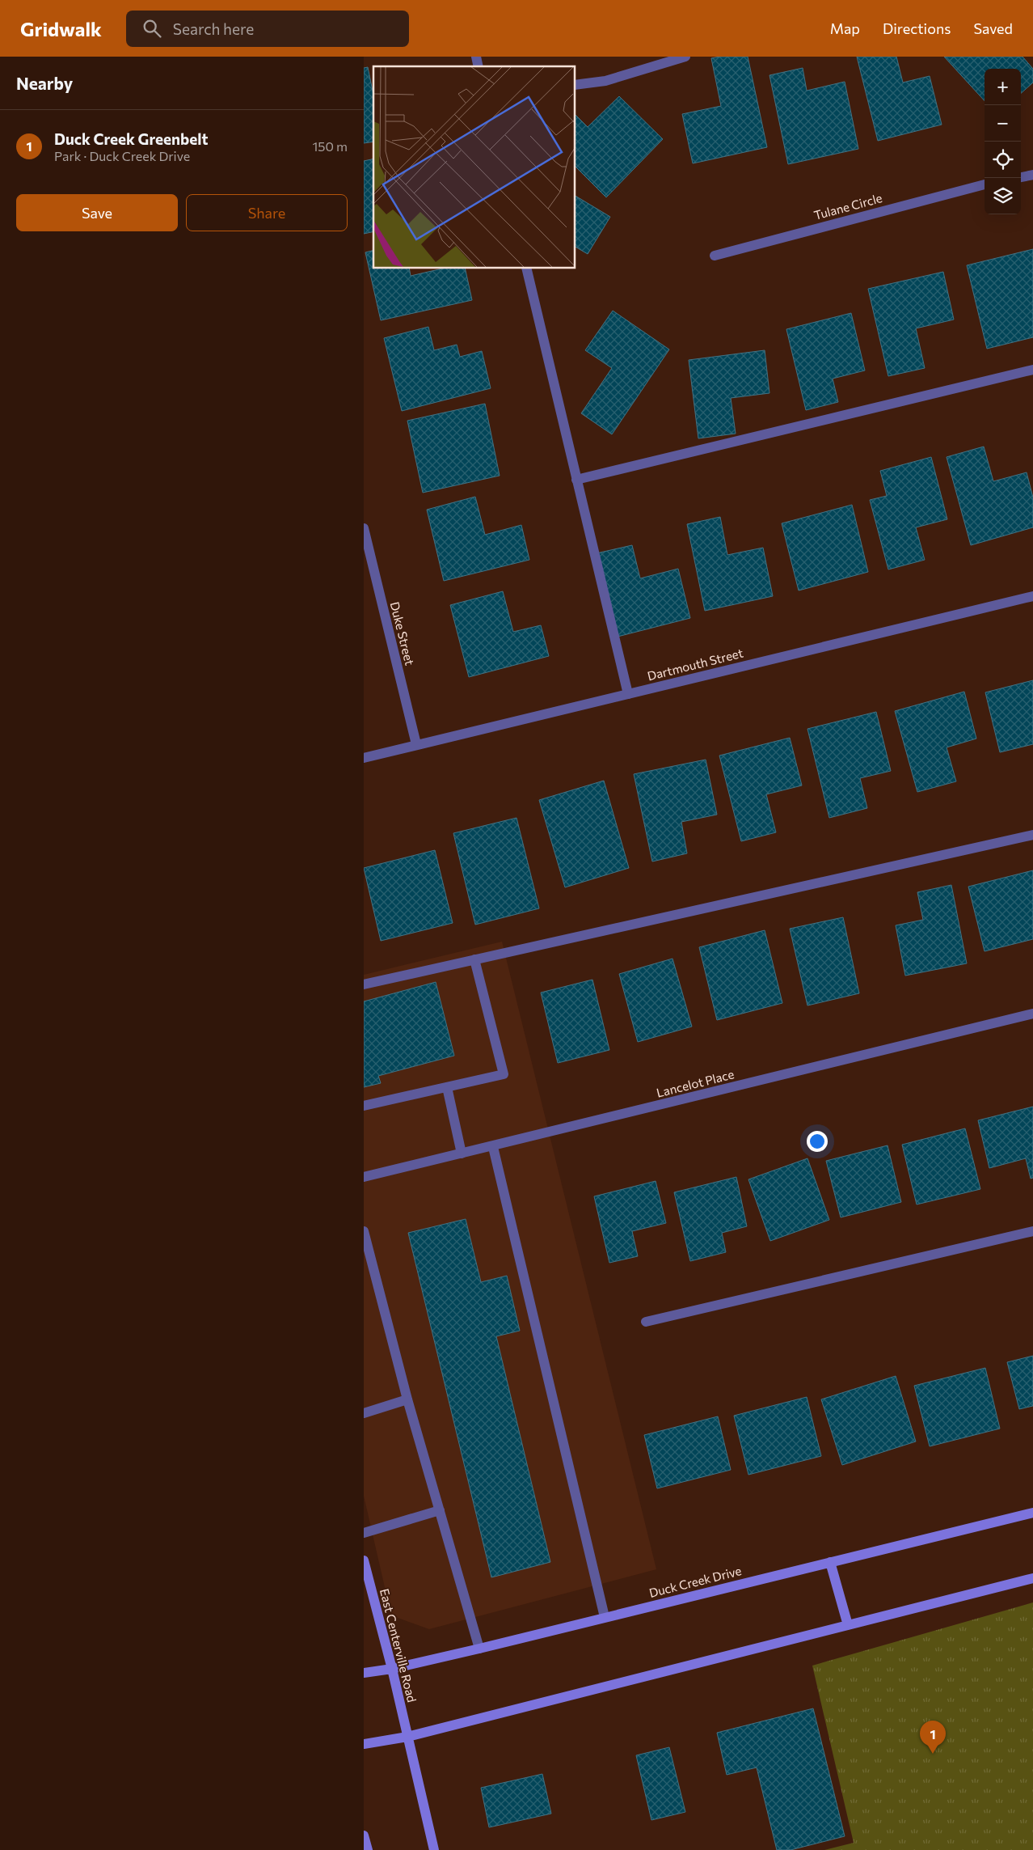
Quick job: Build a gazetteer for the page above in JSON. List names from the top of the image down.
{
  "streets": {
    "main road": ["Duck Creek Drive", "East Centerville Road"],
    "street": [
      "Tulane Circle",
      "Duke Street",
      "Dartmouth Street",
      "Lancelot Place"
    ]
  },
  "crossings": [
    ["Duke Street", "Dartmouth Street"],
    ["Duck Creek Drive", "East Centerville Road"]
  ],
  "page": {
    "header": "Gridwalk",
    "search": "Search here",
    "nav": ["Map", "Directions", "Saved"],
    "heading": "Nearby",
    "map_buttons": ["+", "−"],
    "list": [
      {
        "mark": "1",
        "name": "Duck Creek Greenbelt",
        "note": "Park · Duck Creek Drive",
        "value": "150 m"
      }
    ],
    "buttons": ["Save", "Share"],
    "pins": "1"
  }
}
